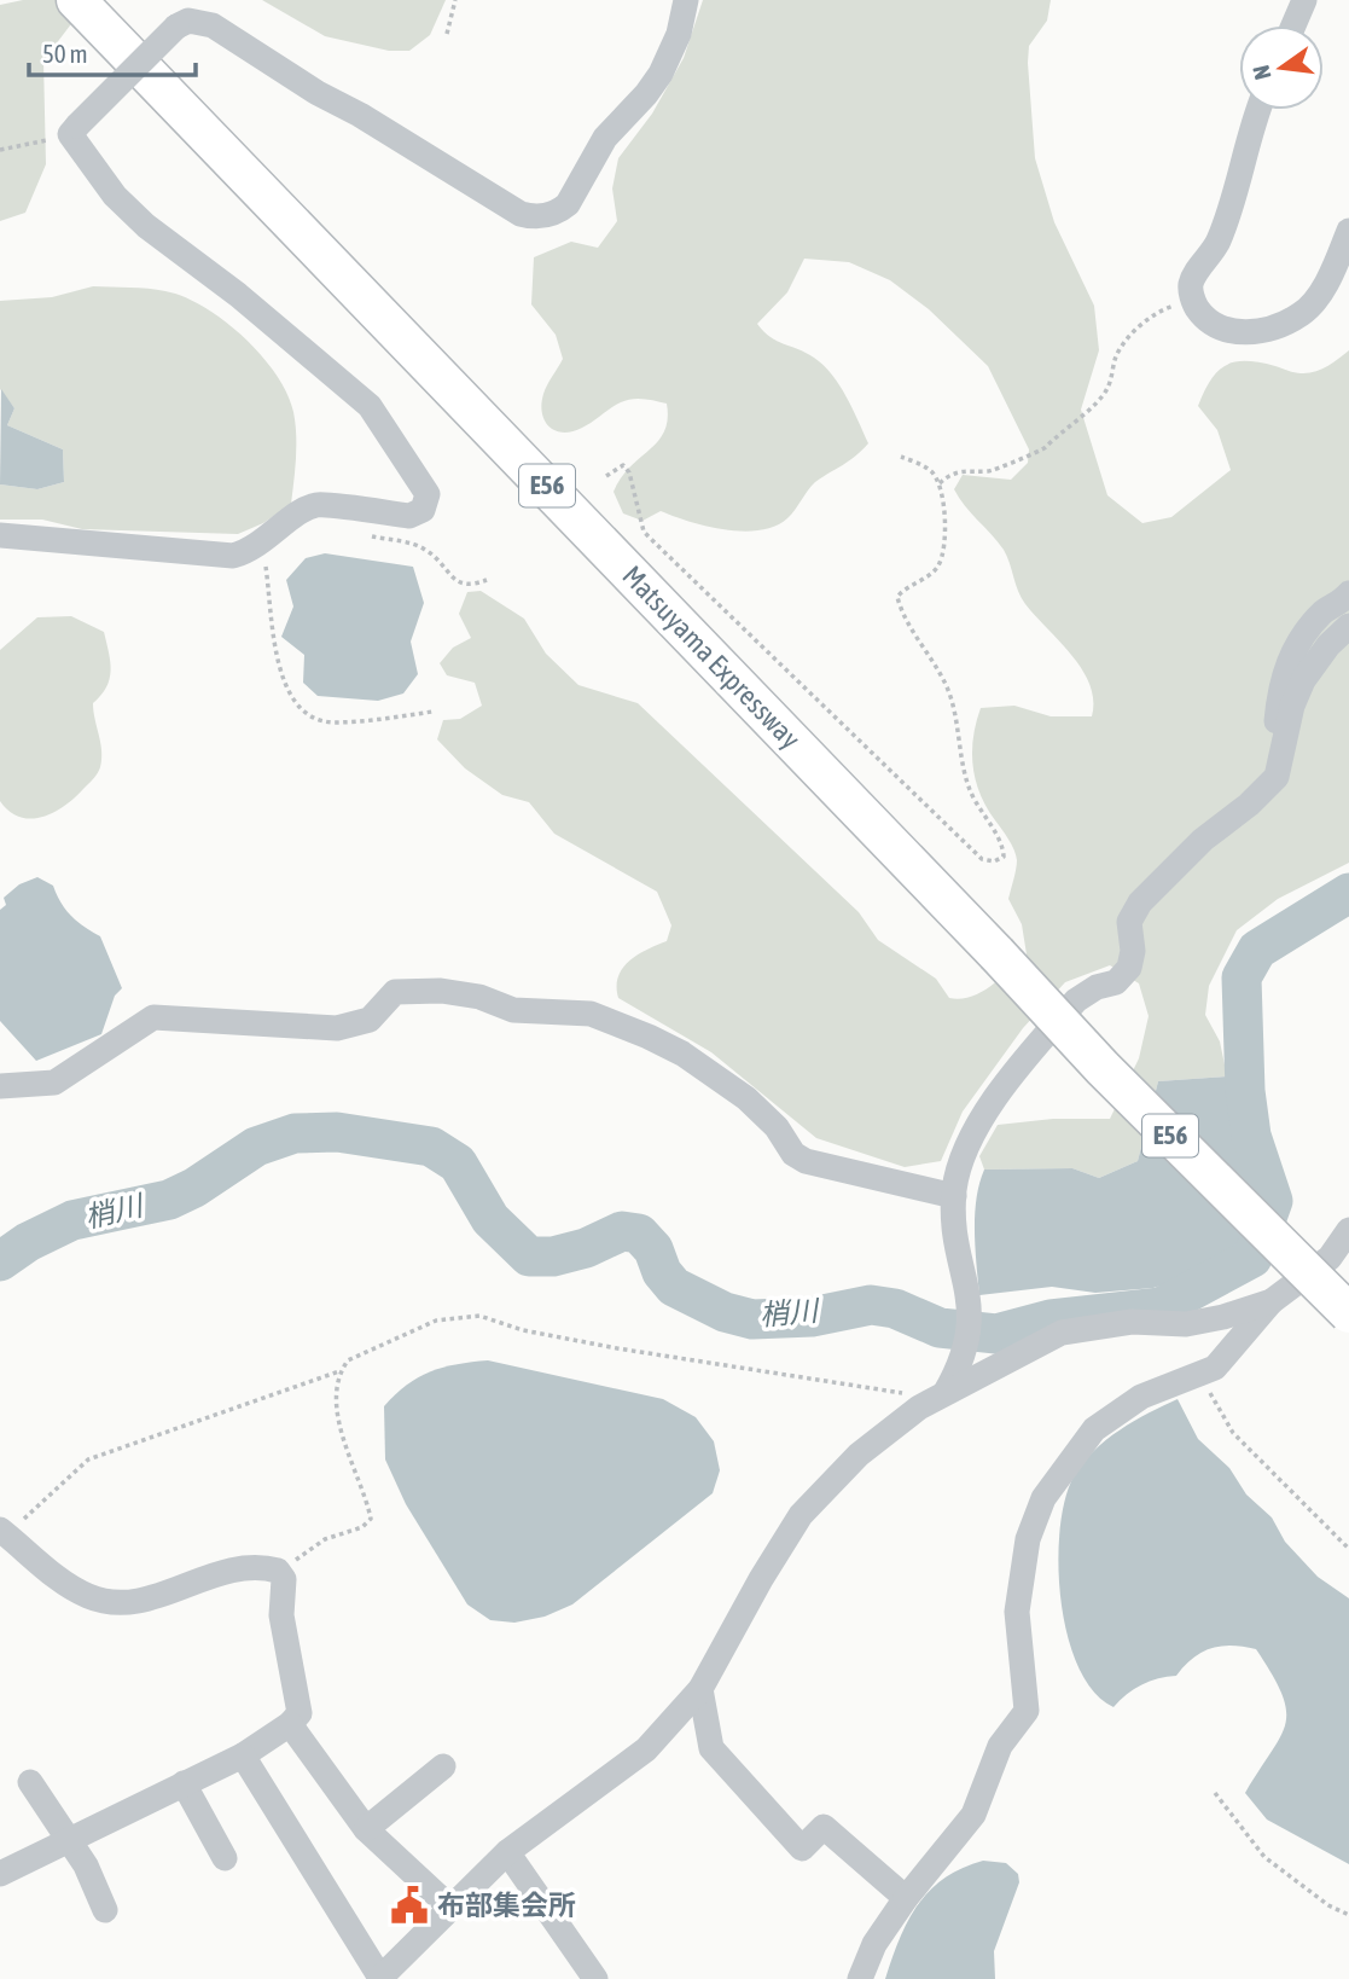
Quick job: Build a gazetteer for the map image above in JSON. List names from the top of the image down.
{
  "streets": {
    "highway": ["E56", "Matsuyama Expressway"]
  },
  "water": ["梢川"],
  "places": {
    "public building": ["布部集会所"]
  },
  "scale_bar": "50 m",
  "north": "left"
}
